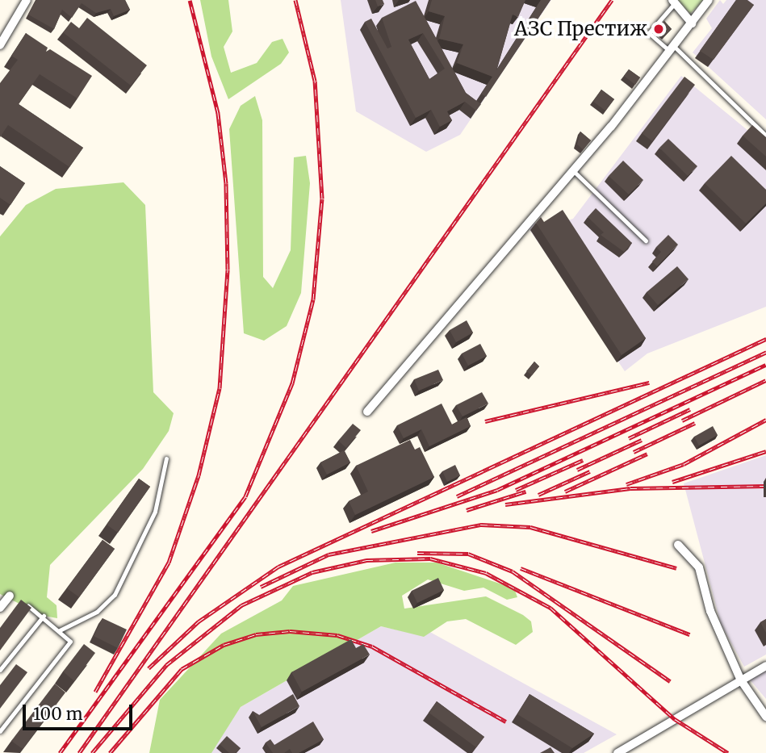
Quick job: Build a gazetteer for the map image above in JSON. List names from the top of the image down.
{
  "places": ["АЗС Престиж"],
  "scale_bar": "100 m"
}
